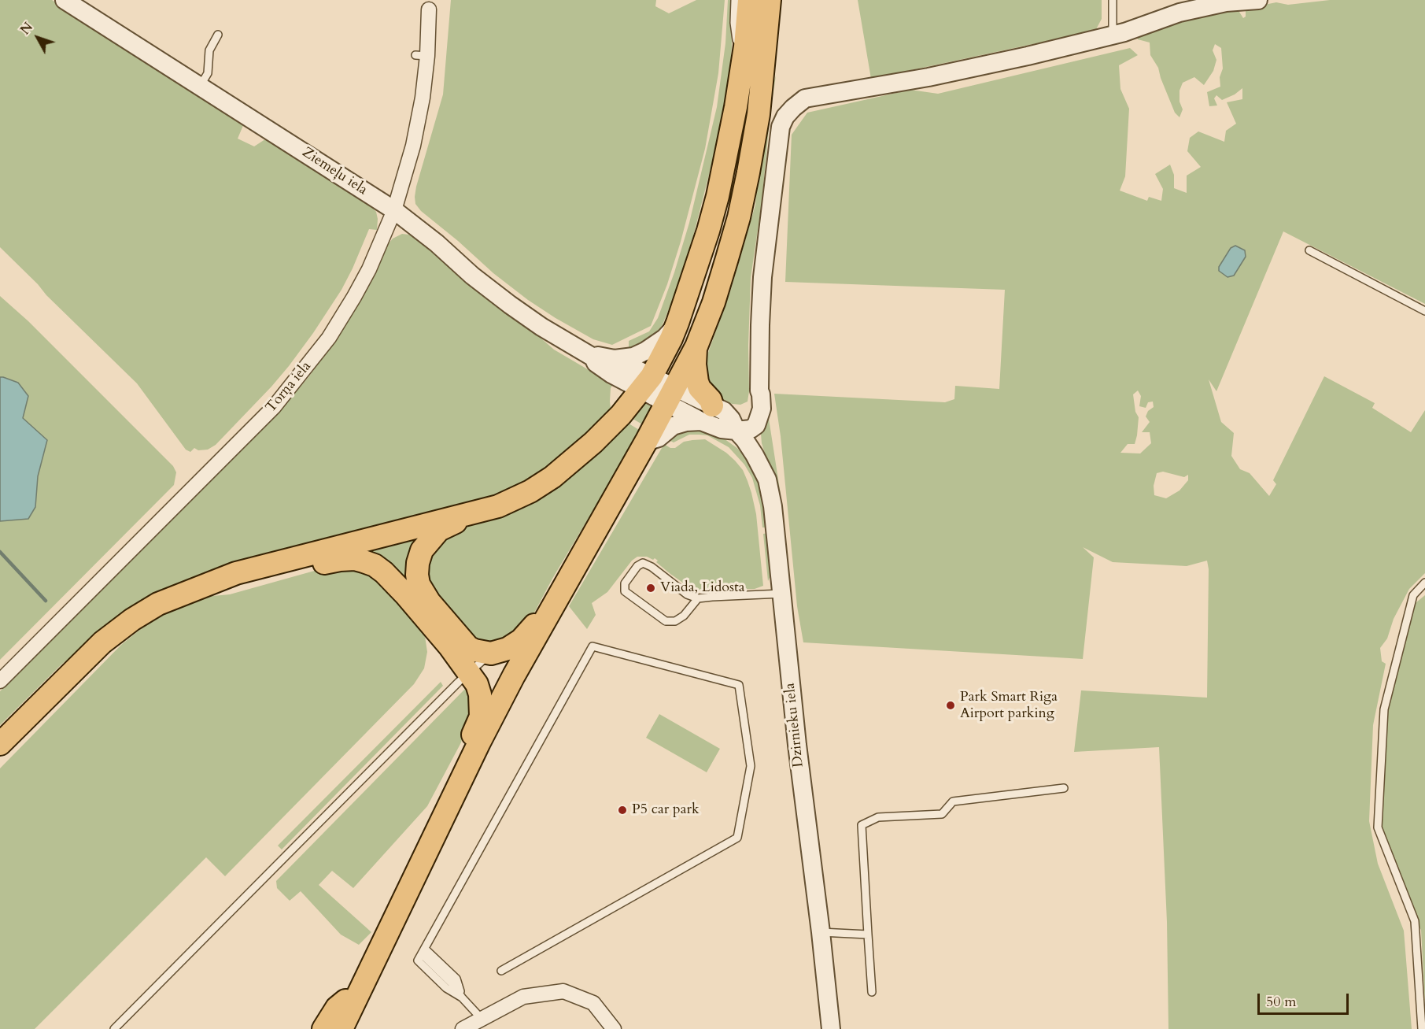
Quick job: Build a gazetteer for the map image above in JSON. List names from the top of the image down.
{
  "streets": {
    "street": ["Ziemeļu iela", "Torņa iela", "Dzirnieku iela"]
  },
  "crossings": [
    ["Ziemeļu iela", "Torņa iela"],
    ["Ziemeļu iela", "Dzirnieku iela"]
  ],
  "places": ["Viada, Lidosta", "Park Smart Riga Airport parking", "P5 car park"],
  "scale_bar": "50 m",
  "north": "top left"
}
